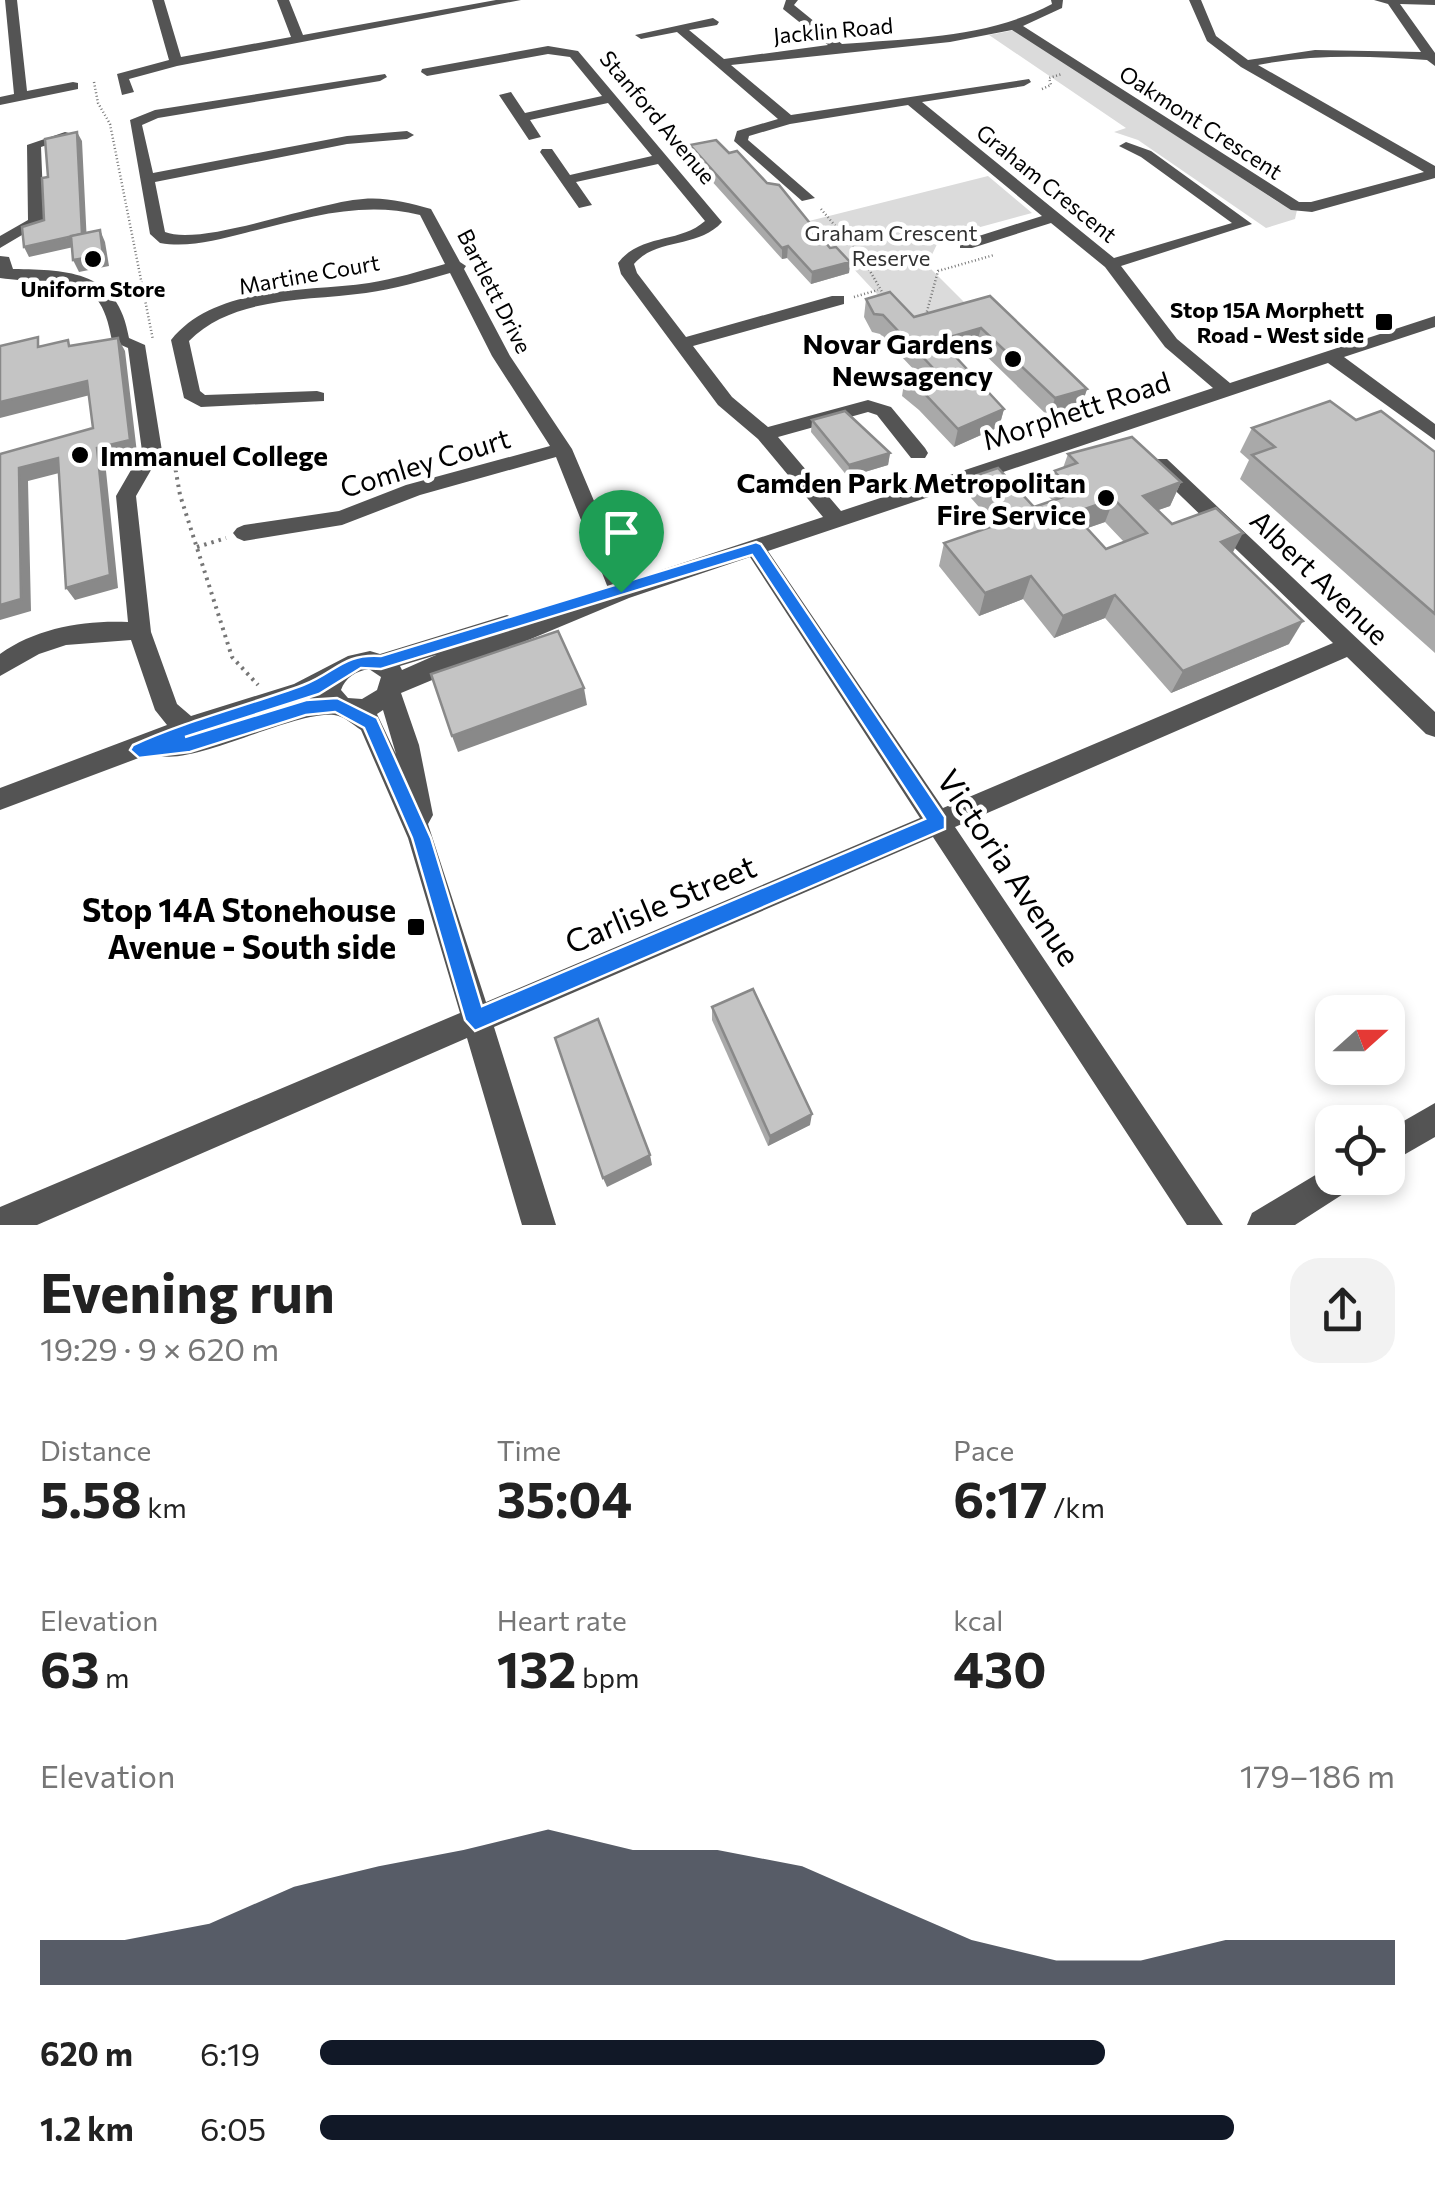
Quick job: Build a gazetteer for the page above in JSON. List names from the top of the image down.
{
  "streets": {
    "street": [
      "Jacklin Road",
      "Stanford Avenue",
      "Oakmont Crescent",
      "Graham Crescent",
      "Martine Court",
      "Bartlett Drive",
      "Morphett Road",
      "Comley Court",
      "Albert Avenue",
      "Victoria Avenue",
      "Carlisle Street"
    ]
  },
  "crossings": [
    ["Jacklin Road", "Oakmont Crescent"],
    ["Stanford Avenue", "Morphett Road"],
    ["Graham Crescent", "Morphett Road"],
    ["Martine Court", "Bartlett Drive"],
    ["Bartlett Drive", "Morphett Road"],
    ["Bartlett Drive", "Comley Court"],
    ["Morphett Road", "Albert Avenue"],
    ["Morphett Road", "Victoria Avenue"],
    ["Albert Avenue", "Carlisle Street"],
    ["Victoria Avenue", "Carlisle Street"]
  ],
  "parks": ["Graham Crescent Reserve"],
  "places": {
    "other": [
      "Uniform Store",
      "Novar Gardens Newsagency",
      "Immanuel College",
      "Camden Park Metropolitan Fire Service"
    ],
    "transit": ["Stop 15A Morphett Road - West side", "Stop 14A Stonehouse Avenue - South side"]
  },
  "north": "right",
  "page": {
    "heading": ["Evening run", "19:29 · 9 × 620 m"],
    "stats": [
      ["Distance", "5.58 km"],
      ["Time", "35:04"],
      ["Pace", "6:17 /km"],
      ["Elevation", "63 m"],
      ["Heart rate", "132 bpm"],
      ["kcal", "430"]
    ],
    "chart": ["Elevation", "179–186 m"],
    "list": [
      {
        "name": "620 m",
        "note": "6:19"
      },
      {
        "name": "1.2 km",
        "note": "6:05"
      }
    ]
  }
}
